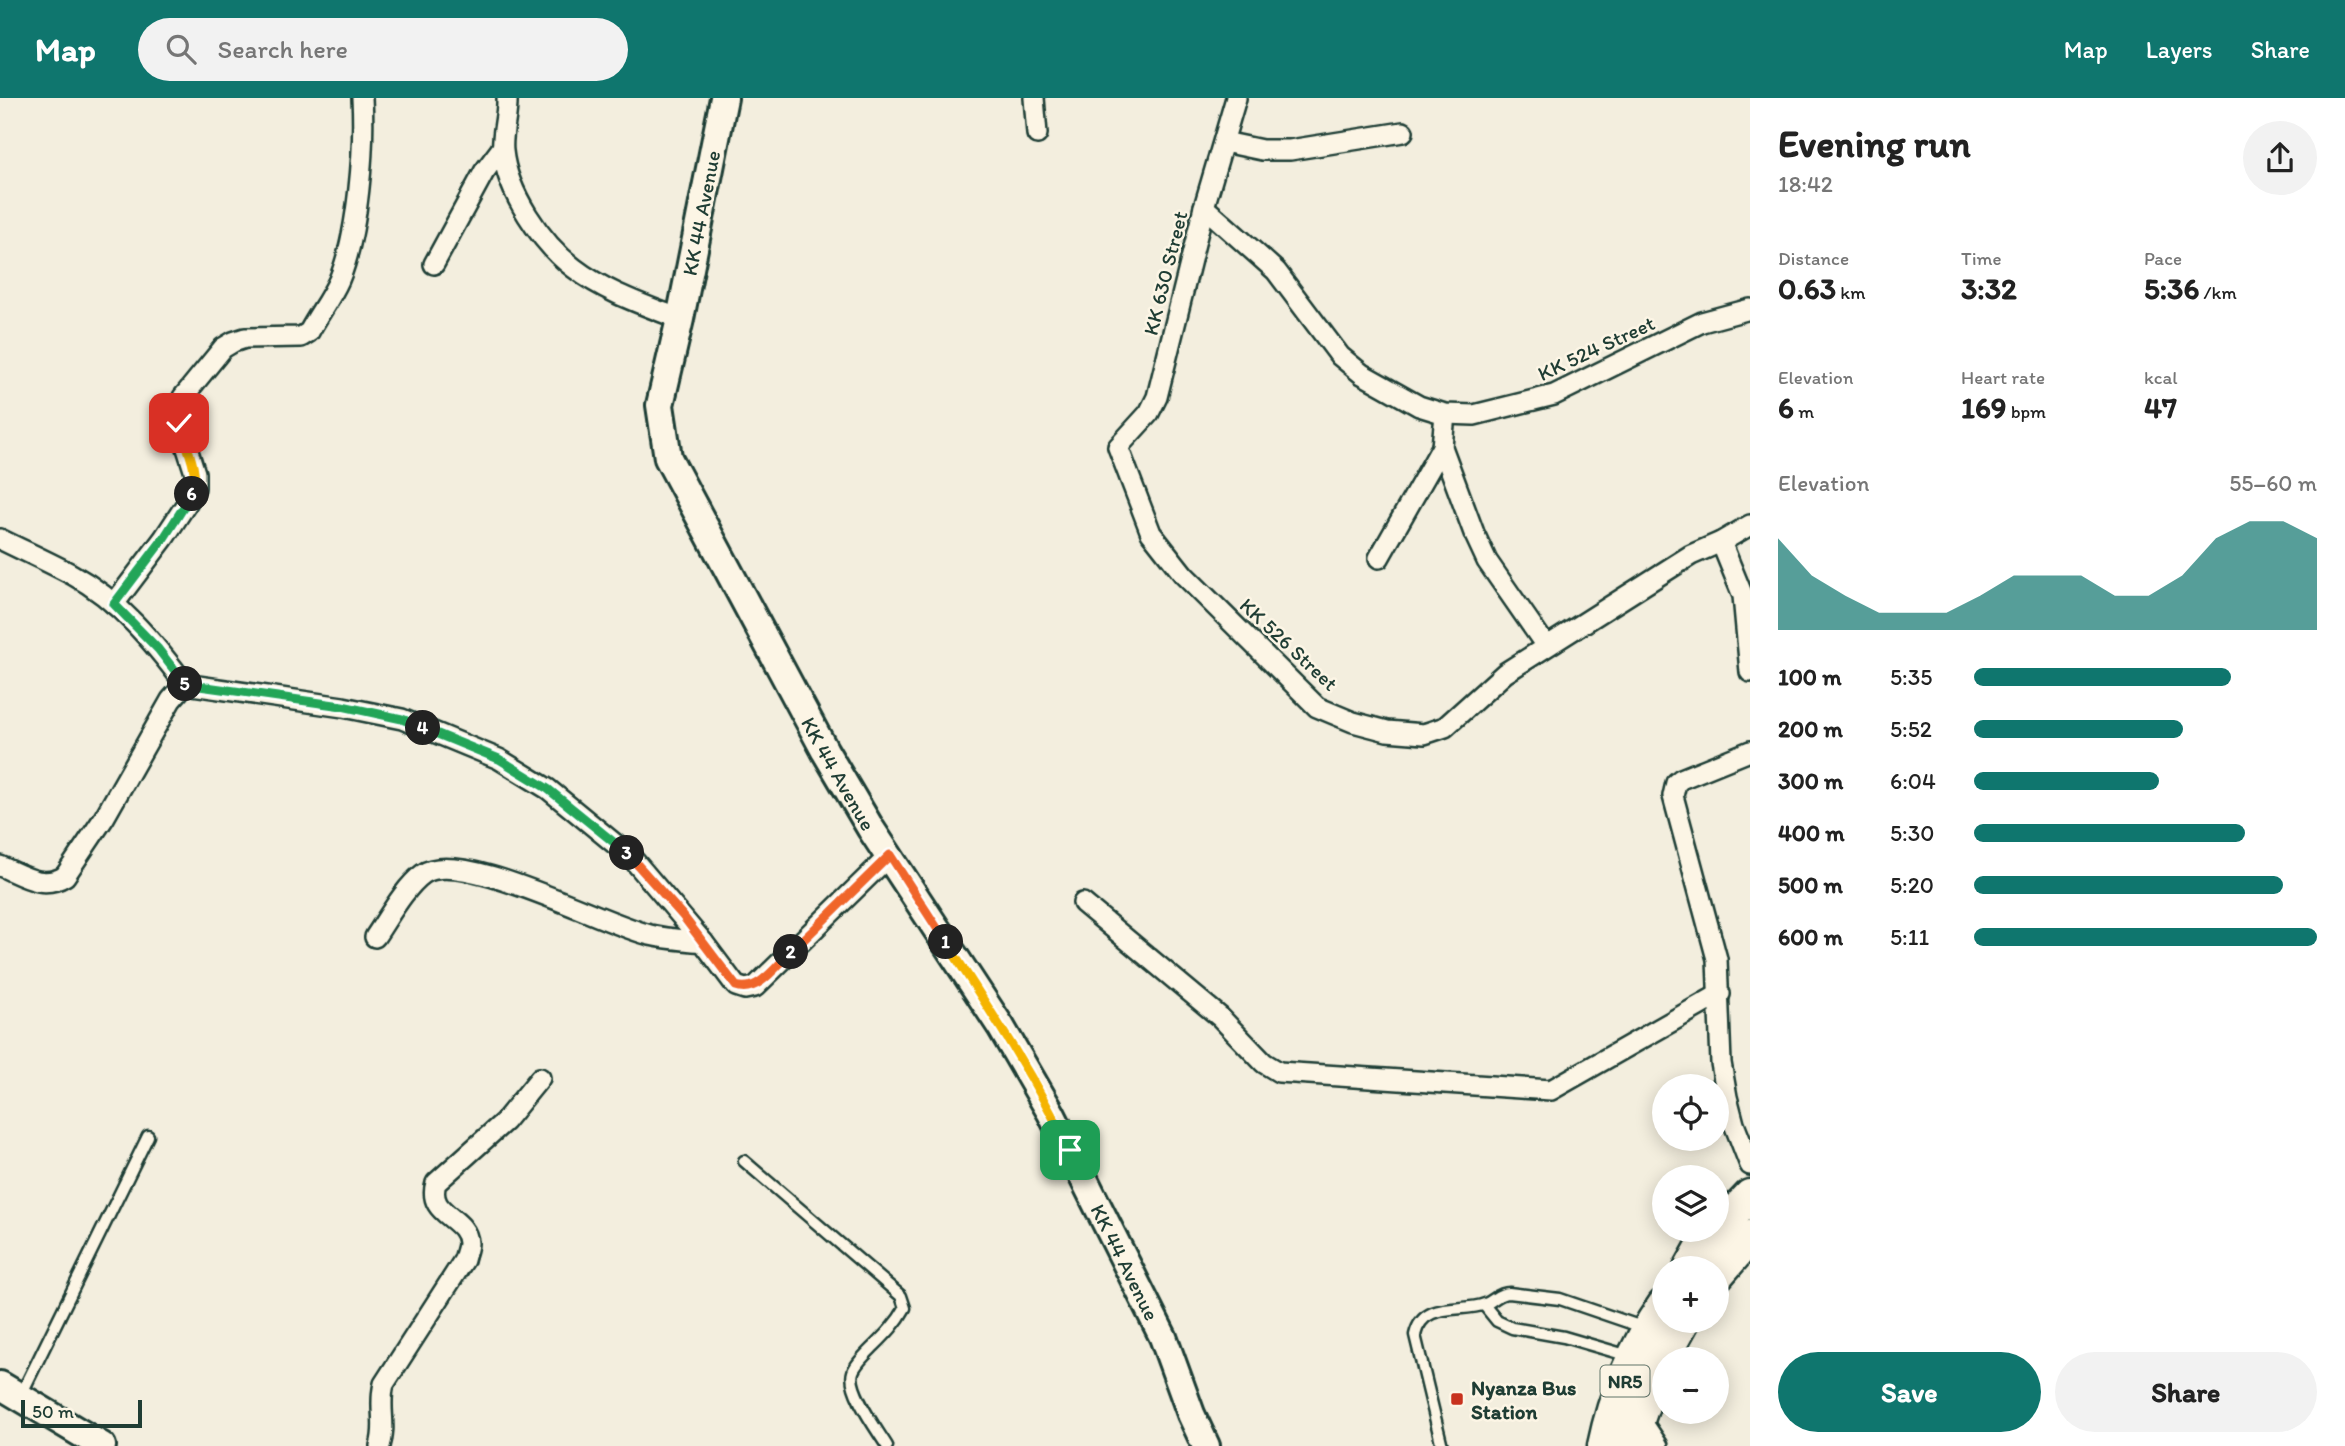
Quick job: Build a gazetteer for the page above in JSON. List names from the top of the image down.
{
  "streets": {
    "highway": ["NR5"],
    "main road": ["KK 44 Avenue"],
    "street": ["KK 630 Street", "KK 524 Street", "KK 526 Street"]
  },
  "crossings": [
    ["KK 630 Street", "KK 524 Street"],
    ["KK 630 Street", "KK 526 Street"]
  ],
  "places": {
    "transit": ["Nyanza Bus Station"]
  },
  "scale_bar": "50 m",
  "page": {
    "header": "Map",
    "search": "Search here",
    "nav": ["Map", "Layers", "Share"],
    "heading": ["Evening run", "18:42"],
    "stats": [
      ["Distance", "0.63 km"],
      ["Time", "3:32"],
      ["Pace", "5:36 /km"],
      ["Elevation", "6 m"],
      ["Heart rate", "169 bpm"],
      ["kcal", "47"]
    ],
    "chart": ["Elevation", "55–60 m"],
    "pins": [
      "6",
      "5",
      "4",
      "3",
      "1",
      "2"
    ],
    "list": [
      {
        "name": "100 m",
        "note": "5:35"
      },
      {
        "name": "200 m",
        "note": "5:52"
      },
      {
        "name": "300 m",
        "note": "6:04"
      },
      {
        "name": "400 m",
        "note": "5:30"
      },
      {
        "name": "500 m",
        "note": "5:20"
      },
      {
        "name": "600 m",
        "note": "5:11"
      }
    ],
    "map_buttons": ["+", "−"],
    "buttons": ["Save", "Share"],
    "scale": "50 m"
  }
}
